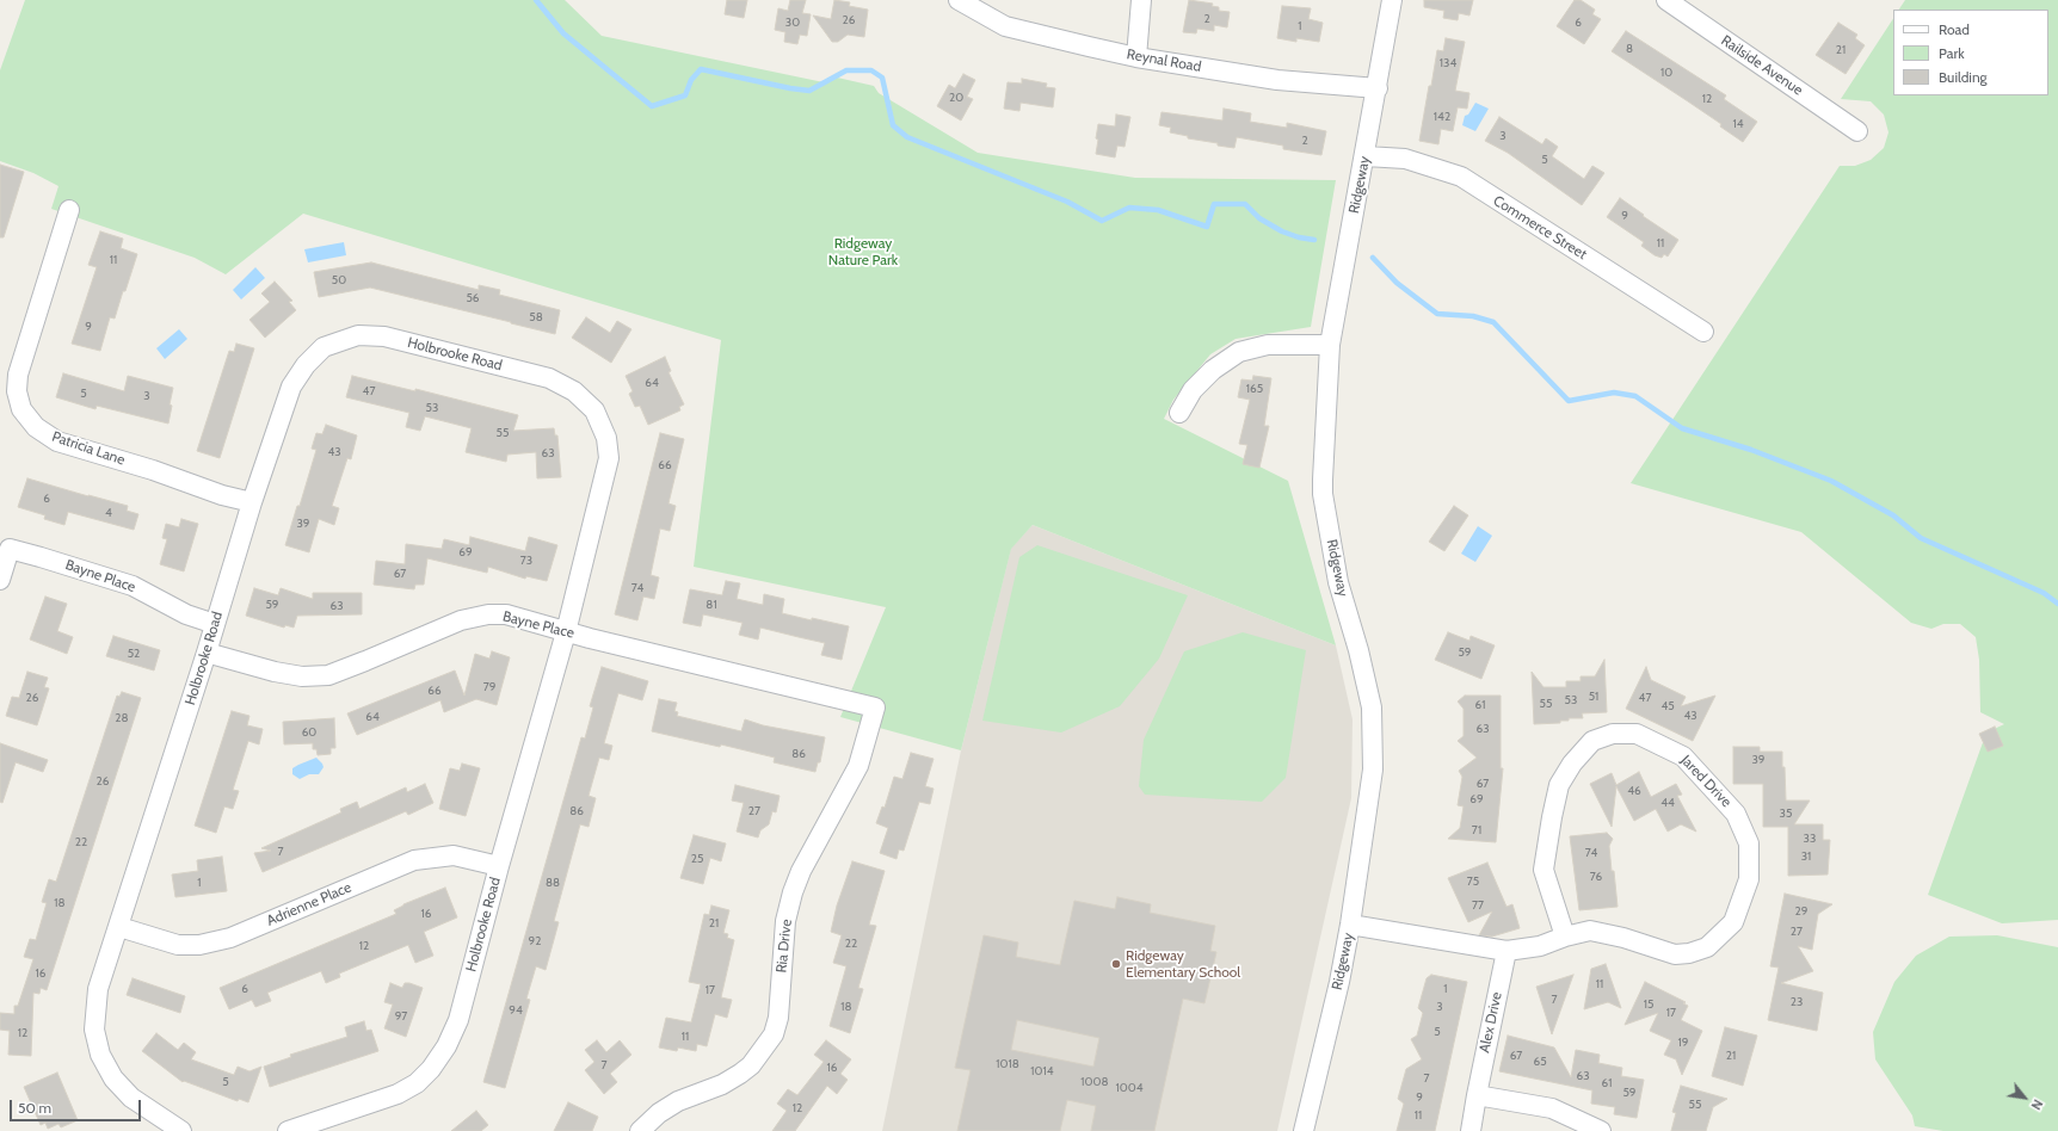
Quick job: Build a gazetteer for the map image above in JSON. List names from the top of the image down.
{
  "streets": {
    "street": [
      "Reynal Road",
      "Railside Avenue",
      "Ridgeway",
      "Commerce Street",
      "Holbrooke Road",
      "Patricia Lane",
      "Bayne Place",
      "Jared Drive",
      "Adrienne Place",
      "Ria Drive",
      "Alex Drive"
    ]
  },
  "crossings": [
    ["Reynal Road", "Ridgeway"],
    ["Ridgeway", "Commerce Street"],
    ["Ridgeway", "Jared Drive"],
    ["Holbrooke Road", "Patricia Lane"],
    ["Holbrooke Road", "Bayne Place"],
    ["Holbrooke Road", "Adrienne Place"],
    ["Bayne Place", "Ria Drive"],
    ["Jared Drive", "Alex Drive"]
  ],
  "parks": ["Ridgeway Nature Park"],
  "places": ["Ridgeway Elementary School"],
  "house_numbers": [
    "2",
    "26",
    "30",
    "6",
    "1",
    "8",
    "21",
    "134",
    "10",
    "20",
    "12",
    "142",
    "14",
    "3",
    "2",
    "5",
    "9",
    "11",
    "11",
    "50",
    "56",
    "58",
    "9",
    "64",
    "165",
    "47",
    "5",
    "3",
    "53",
    "55",
    "43",
    "63",
    "66",
    "6",
    "4",
    "39",
    "69",
    "73",
    "67",
    "74",
    "59",
    "81",
    "63",
    "59",
    "52",
    "79",
    "66",
    "51",
    "26",
    "47",
    "53",
    "55",
    "61",
    "45",
    "43",
    "64",
    "28",
    "63",
    "60",
    "86",
    "39",
    "26",
    "67",
    "46",
    "69",
    "44",
    "86",
    "27",
    "35",
    "71",
    "33",
    "22",
    "7",
    "74",
    "31",
    "25",
    "76",
    "75",
    "1",
    "88",
    "18",
    "77",
    "29",
    "16",
    "21",
    "27",
    "92",
    "22",
    "12",
    "16",
    "11",
    "6",
    "1",
    "17",
    "7",
    "23",
    "15",
    "18",
    "3",
    "94",
    "17",
    "97",
    "5",
    "12",
    "11",
    "19",
    "67",
    "21",
    "65",
    "1018",
    "7",
    "16",
    "1014",
    "63",
    "7",
    "5",
    "1008",
    "61",
    "1004",
    "59",
    "9",
    "55",
    "12",
    "11"
  ],
  "legend": ["Road", "Park", "Building"],
  "scale_bar": "50 m",
  "north": "bottom right"
}
